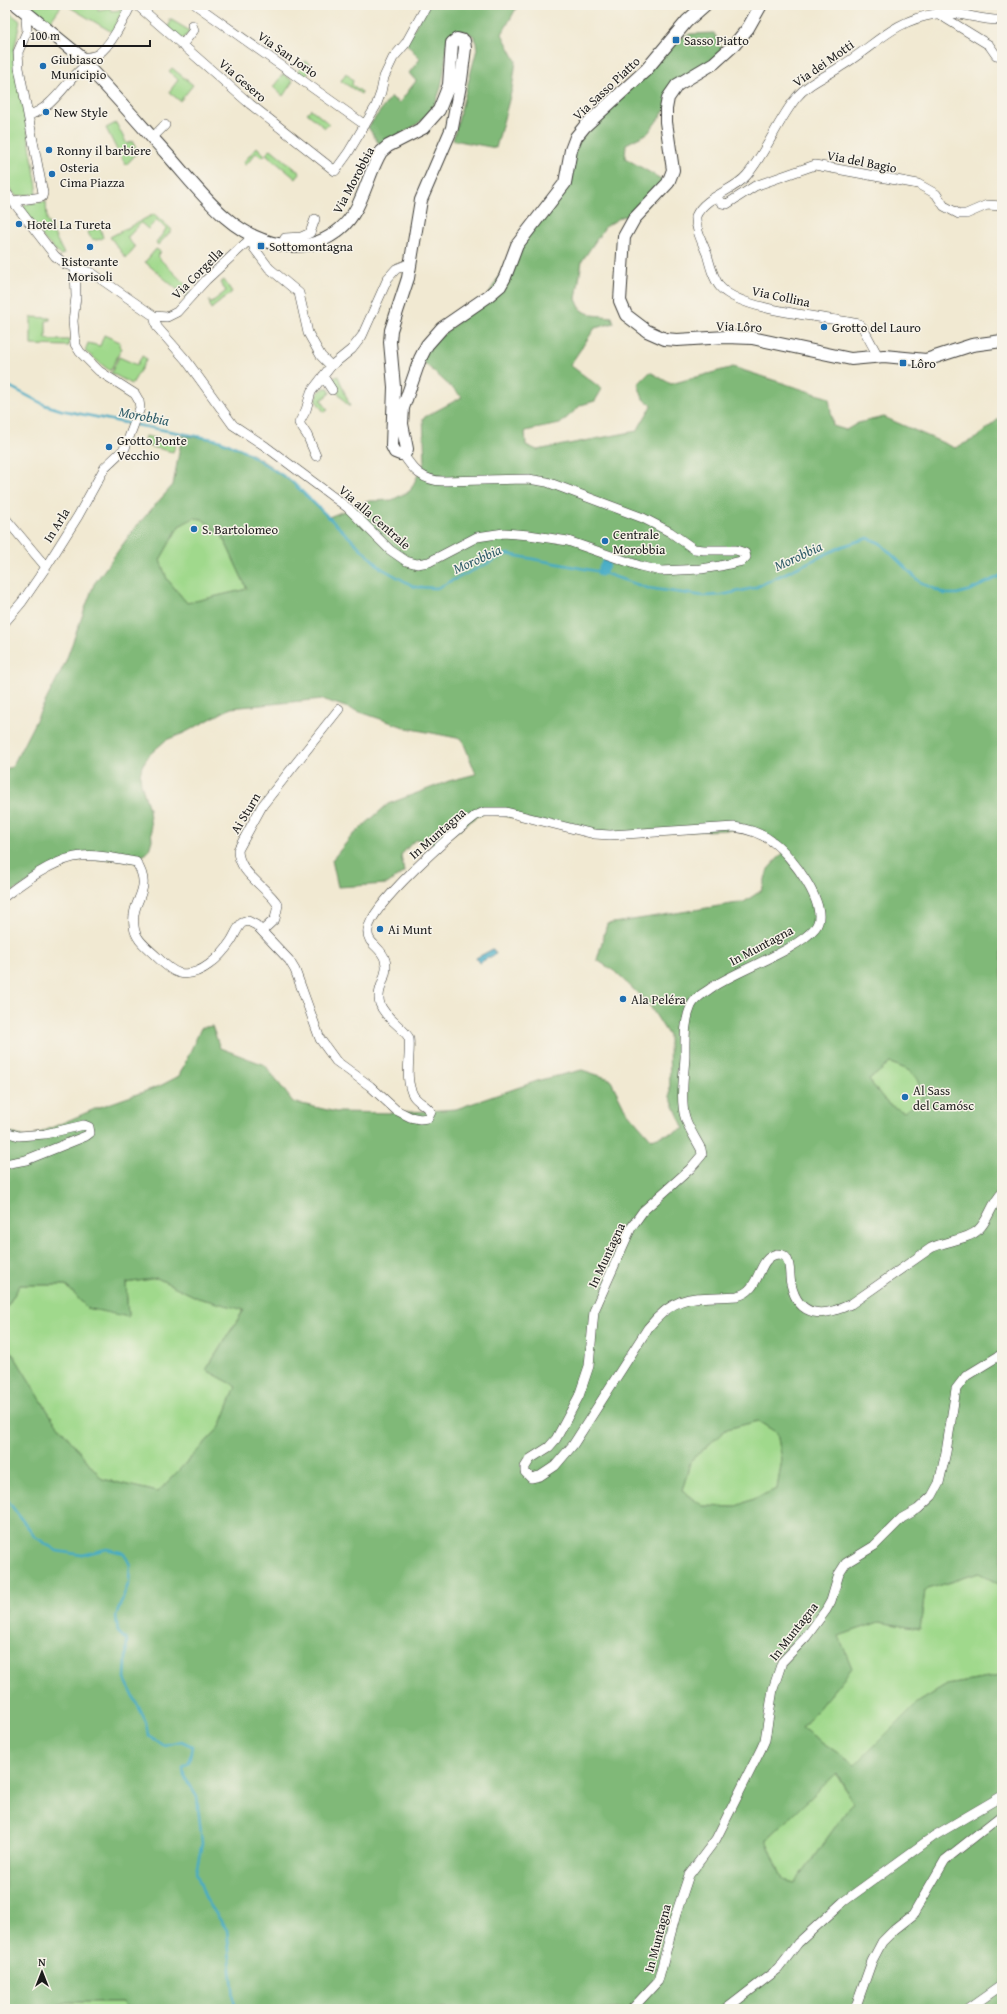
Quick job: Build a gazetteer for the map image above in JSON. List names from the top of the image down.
{
  "streets": {
    "street": [
      "Via San Jorio",
      "Via dei Motti",
      "Via Gesero",
      "Via Sasso Piatto",
      "Via del Bagio",
      "Via Morobbia",
      "Via Corgella",
      "Via Collina",
      "Via Lôro",
      "Via alla Centrale",
      "In Arla",
      "Ai Sturn",
      "In Muntagna"
    ]
  },
  "crossings": [
    ["Via San Jorio", "Via Gesero"],
    ["Via dei Motti", "Via del Bagio"],
    ["Via dei Motti", "Via Collina"],
    ["Via Sasso Piatto", "Via Morobbia"],
    ["Via Sasso Piatto", "Via alla Centrale"],
    ["Via del Bagio", "Via Collina"],
    ["Via Morobbia", "Via Corgella"],
    ["Via Morobbia", "Via alla Centrale"],
    ["Via Corgella", "Via alla Centrale"],
    ["Via Collina", "Via Lôro"],
    ["Via alla Centrale", "In Arla"],
    ["Ai Sturn", "In Muntagna"]
  ],
  "water": ["Morobbia"],
  "places": {
    "transit": ["Sasso Piatto", "Sottomontagna", "Lôro"],
    "other": [
      "Giubiasco Municipio",
      "New Style",
      "Ronny il barbiere",
      "Osteria Cima Piazza",
      "Hotel La Tureta",
      "Ristorante Morisoli",
      "Grotto del Lauro",
      "Grotto Ponte Vecchio",
      "S. Bartolomeo",
      "Centrale Morobbia",
      "Ai Munt",
      "Ala Peléra",
      "Al Sass del Camósc"
    ]
  },
  "scale_bar": "100 m",
  "north": "top"
}
